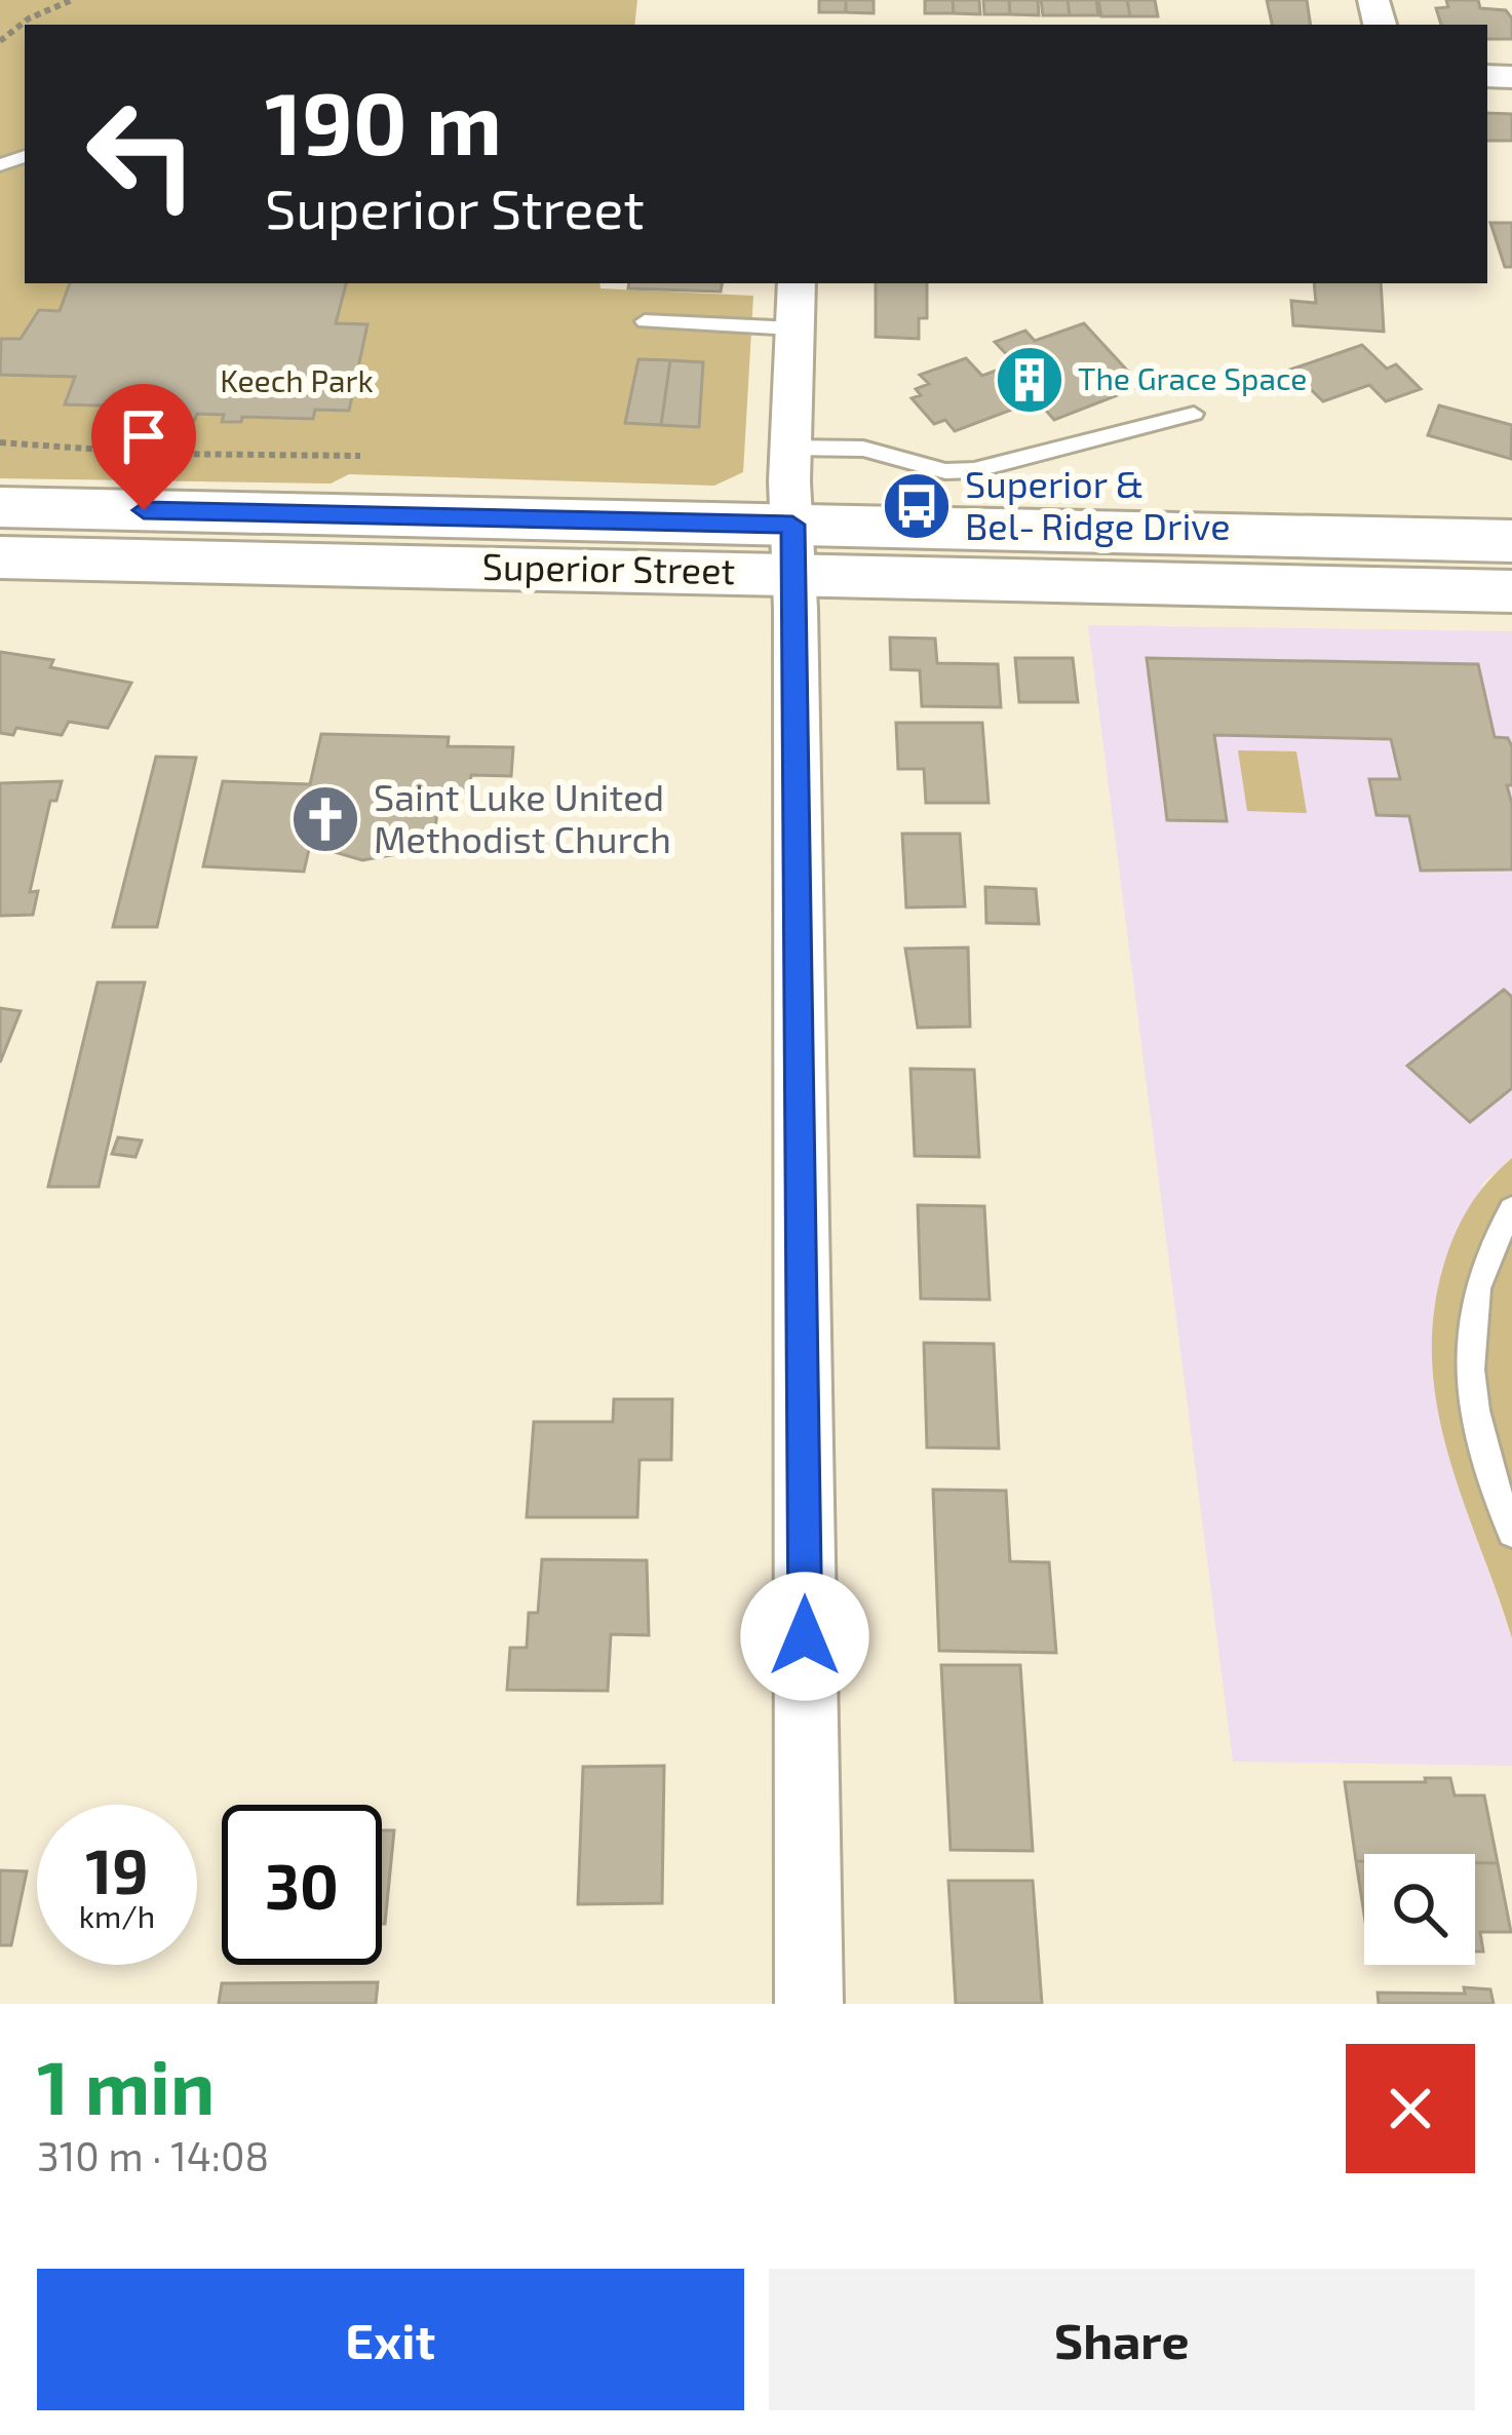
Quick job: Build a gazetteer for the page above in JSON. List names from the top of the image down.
{
  "streets": {
    "main road": ["Superior Street"]
  },
  "parks": ["Keech Park"],
  "places": {
    "building": ["The Grace Space"],
    "bus stop": ["Superior & Bel‐Ridge Drive"],
    "church": ["Saint Luke United Methodist Church"]
  },
  "page": {
    "turn": ["190 m", "Superior Street"],
    "speed": "19 km/h",
    "limit": "30",
    "heading": ["1 min", "310 m · 14:08"],
    "buttons": ["Exit", "Share"]
  }
}
